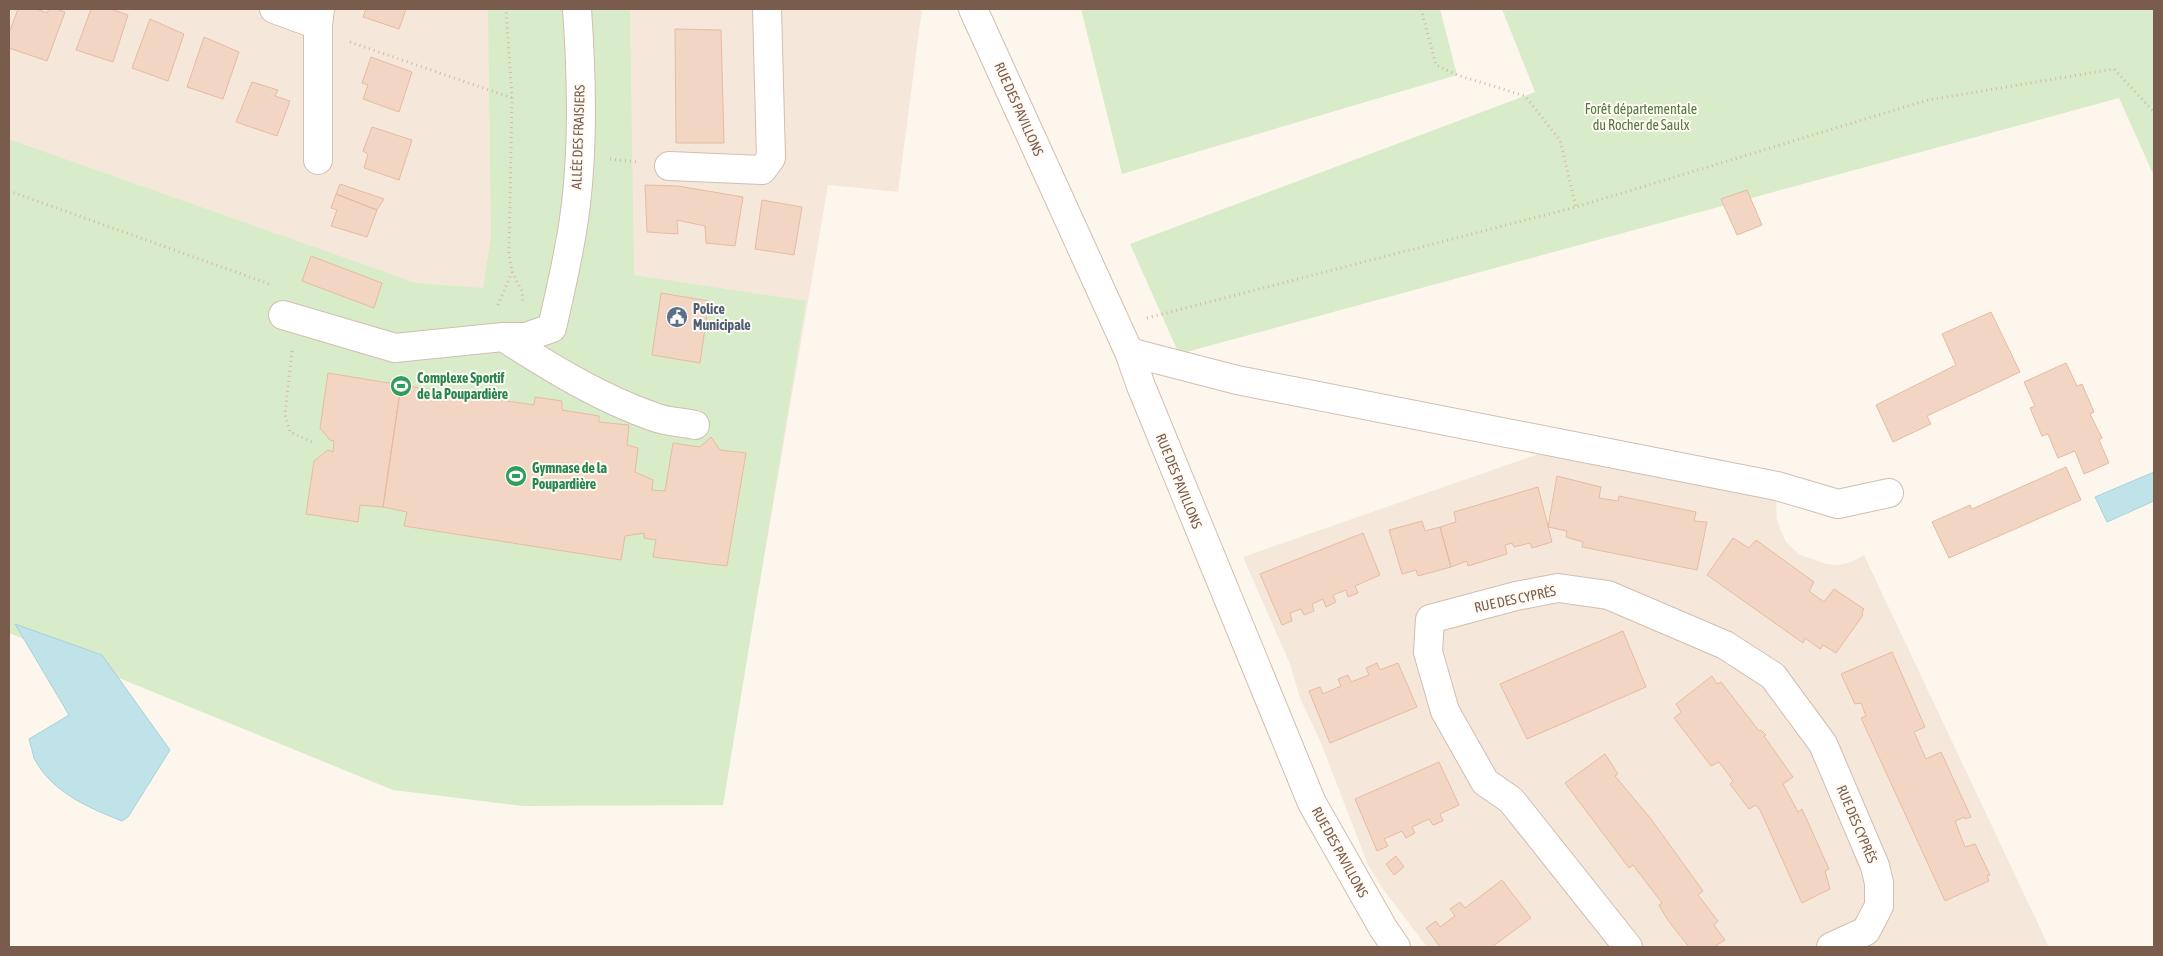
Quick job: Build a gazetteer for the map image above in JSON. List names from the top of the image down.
{
  "streets": {
    "street": ["RUE DES PAVILLONS", "ALLÉE DES FRAISIERS", "RUE DES CYPRÈS"]
  },
  "parks": ["Forêt départementale du Rocher de Saulx"],
  "places": {
    "public building": ["Police Municipale"],
    "sports": ["Complexe Sportif de la Poupardière", "Gymnase de la Poupardière"]
  }
}
